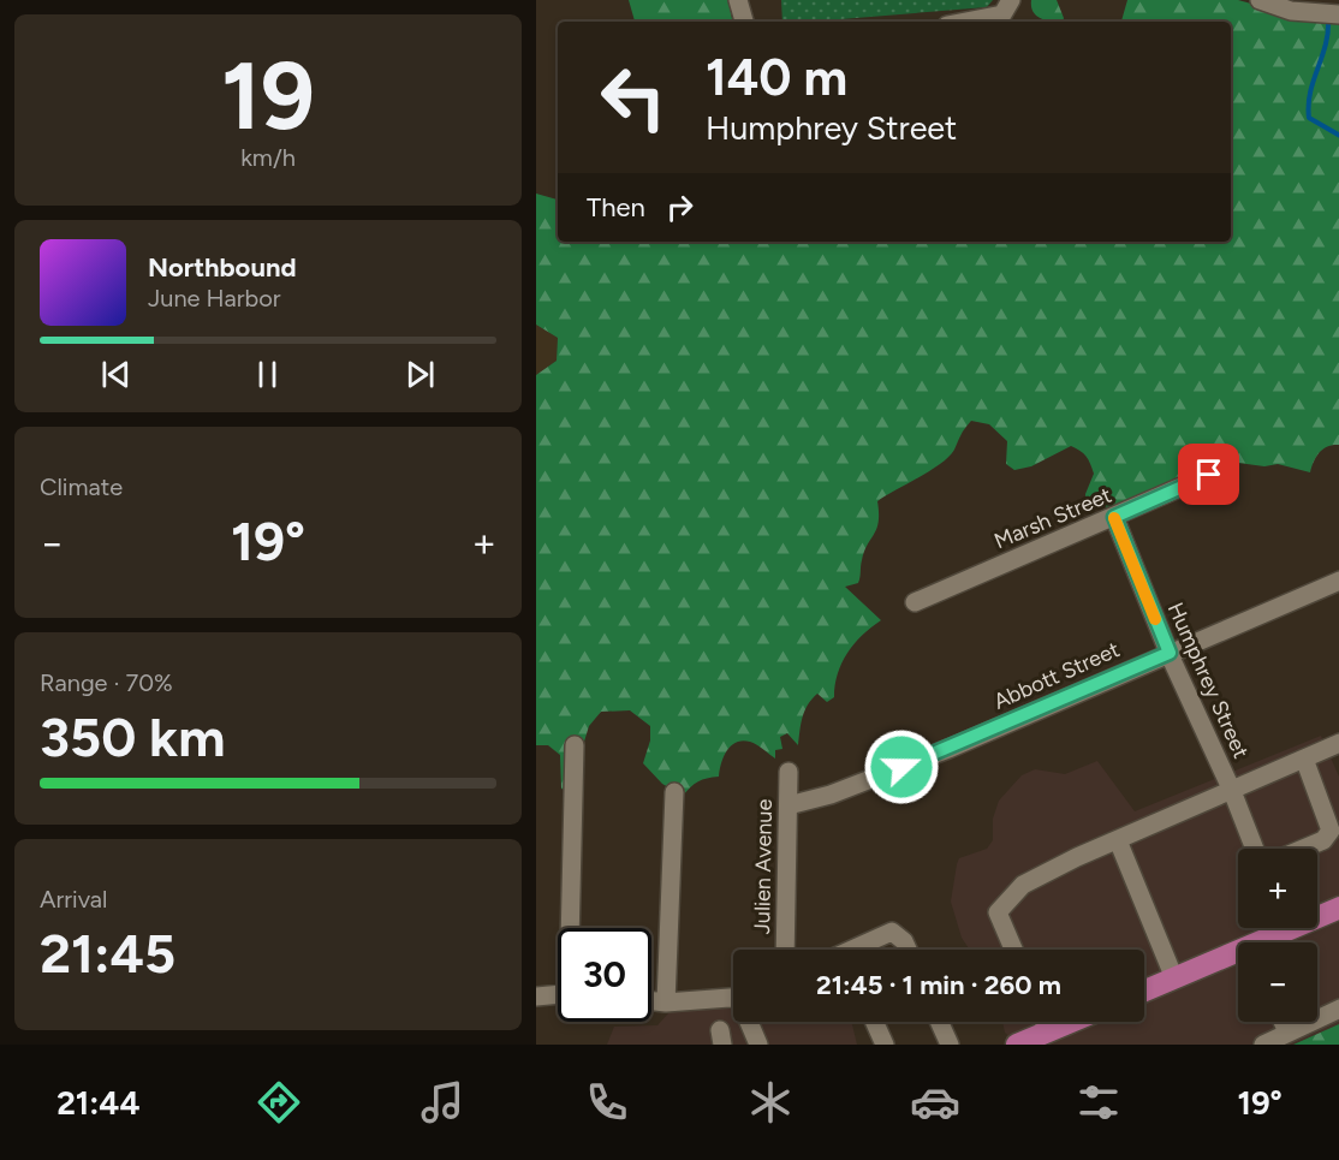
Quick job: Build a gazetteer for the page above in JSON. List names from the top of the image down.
{
  "streets": {
    "street": [
      "Marsh Street",
      "Abbott Street",
      "Humphrey Street",
      "Julien Avenue"
    ]
  },
  "crossings": [
    ["Marsh Street", "Humphrey Street"],
    ["Abbott Street", "Humphrey Street"],
    ["Abbott Street", "Julien Avenue"]
  ],
  "page": {
    "tile": [
      ["19", "km/h"],
      "Climate",
      ["Range · 70%", "350 km"],
      ["Arrival", "21:45"]
    ],
    "turn": ["140 m", "Humphrey Street"],
    "then": "Then",
    "song": ["Northbound", "June Harbor"],
    "heat": ["−", "19°", "+"],
    "map_buttons": ["+", "−"],
    "limit": "30",
    "trip": "21:45 · 1 min · 260 m",
    "tabs": ["21:44", "19°"]
  }
}
